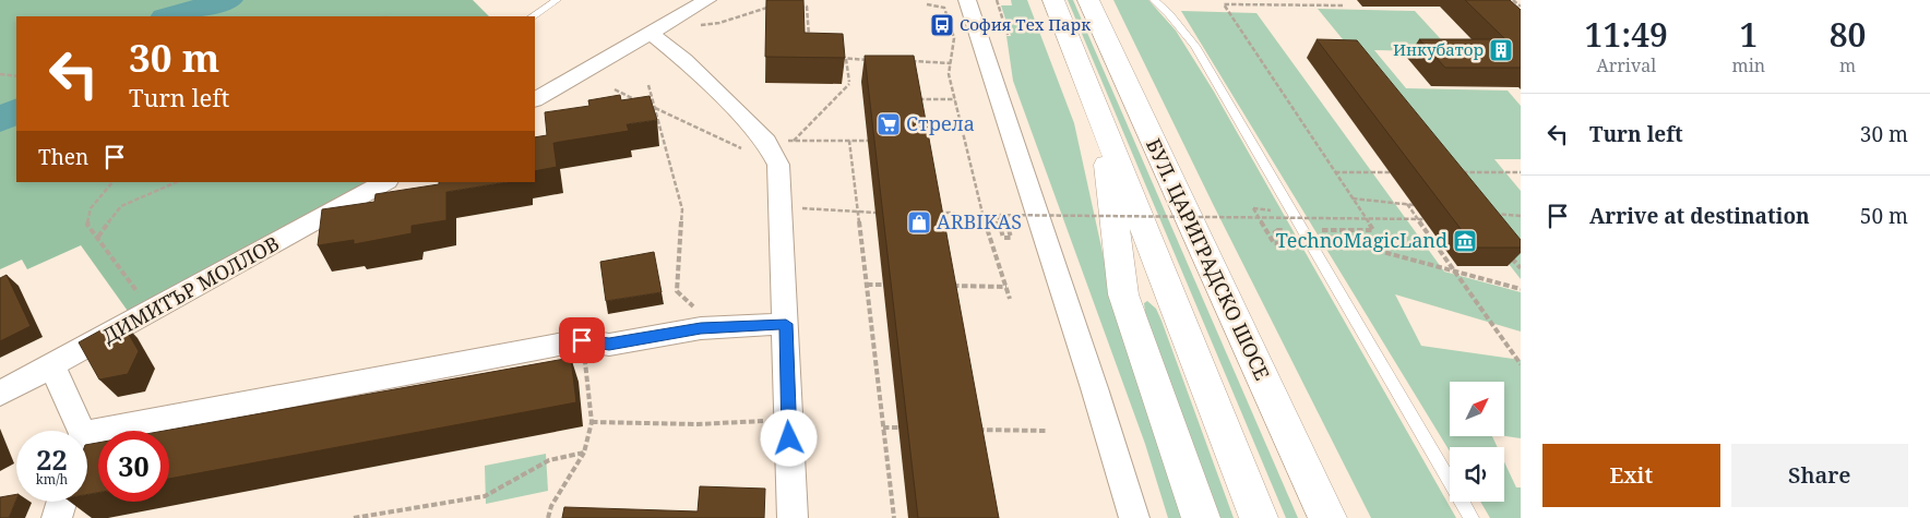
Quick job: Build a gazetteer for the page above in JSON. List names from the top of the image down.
{
  "streets": {
    "highway": ["БУЛ. ЦАРИГРАДСКО ШОСЕ"],
    "street": ["ДИМИТЪР МОЛЛОВ"]
  },
  "places": {
    "bus stop": ["София Тех Парк"],
    "building": ["Инкубатор"],
    "supermarket": ["Стрела"],
    "shop": ["ARBIKAS"],
    "museum": ["TechnoMagicLand"]
  },
  "north": "top right",
  "page": {
    "eta": [
      "11:49",
      "Arrival",
      "1",
      "min",
      "80",
      "m"
    ],
    "turn": ["30 m", "Turn left"],
    "list": [
      {
        "name": "Turn left",
        "value": "30 m"
      },
      {
        "name": "Arrive at destination",
        "value": "50 m"
      }
    ],
    "then": "Then",
    "speed": "22 km/h",
    "limit": "30",
    "buttons": ["Exit", "Share"]
  }
}
